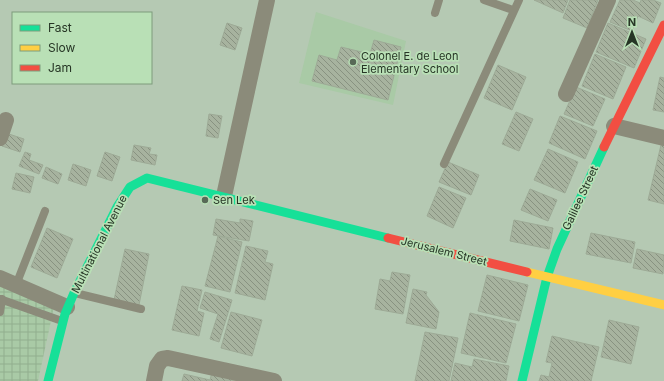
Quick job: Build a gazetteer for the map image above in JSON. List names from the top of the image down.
{
  "streets": {
    "street": ["Galilee Street", "Multinational Avenue", "Jerusalem Street"]
  },
  "crossings": [
    ["Galilee Street", "Jerusalem Street"],
    ["Multinational Avenue", "Jerusalem Street"]
  ],
  "places": ["Colonel E. de Leon Elementary School", "Sen Lek"],
  "legend": ["Fast", "Slow", "Jam"],
  "north": "top"
}
